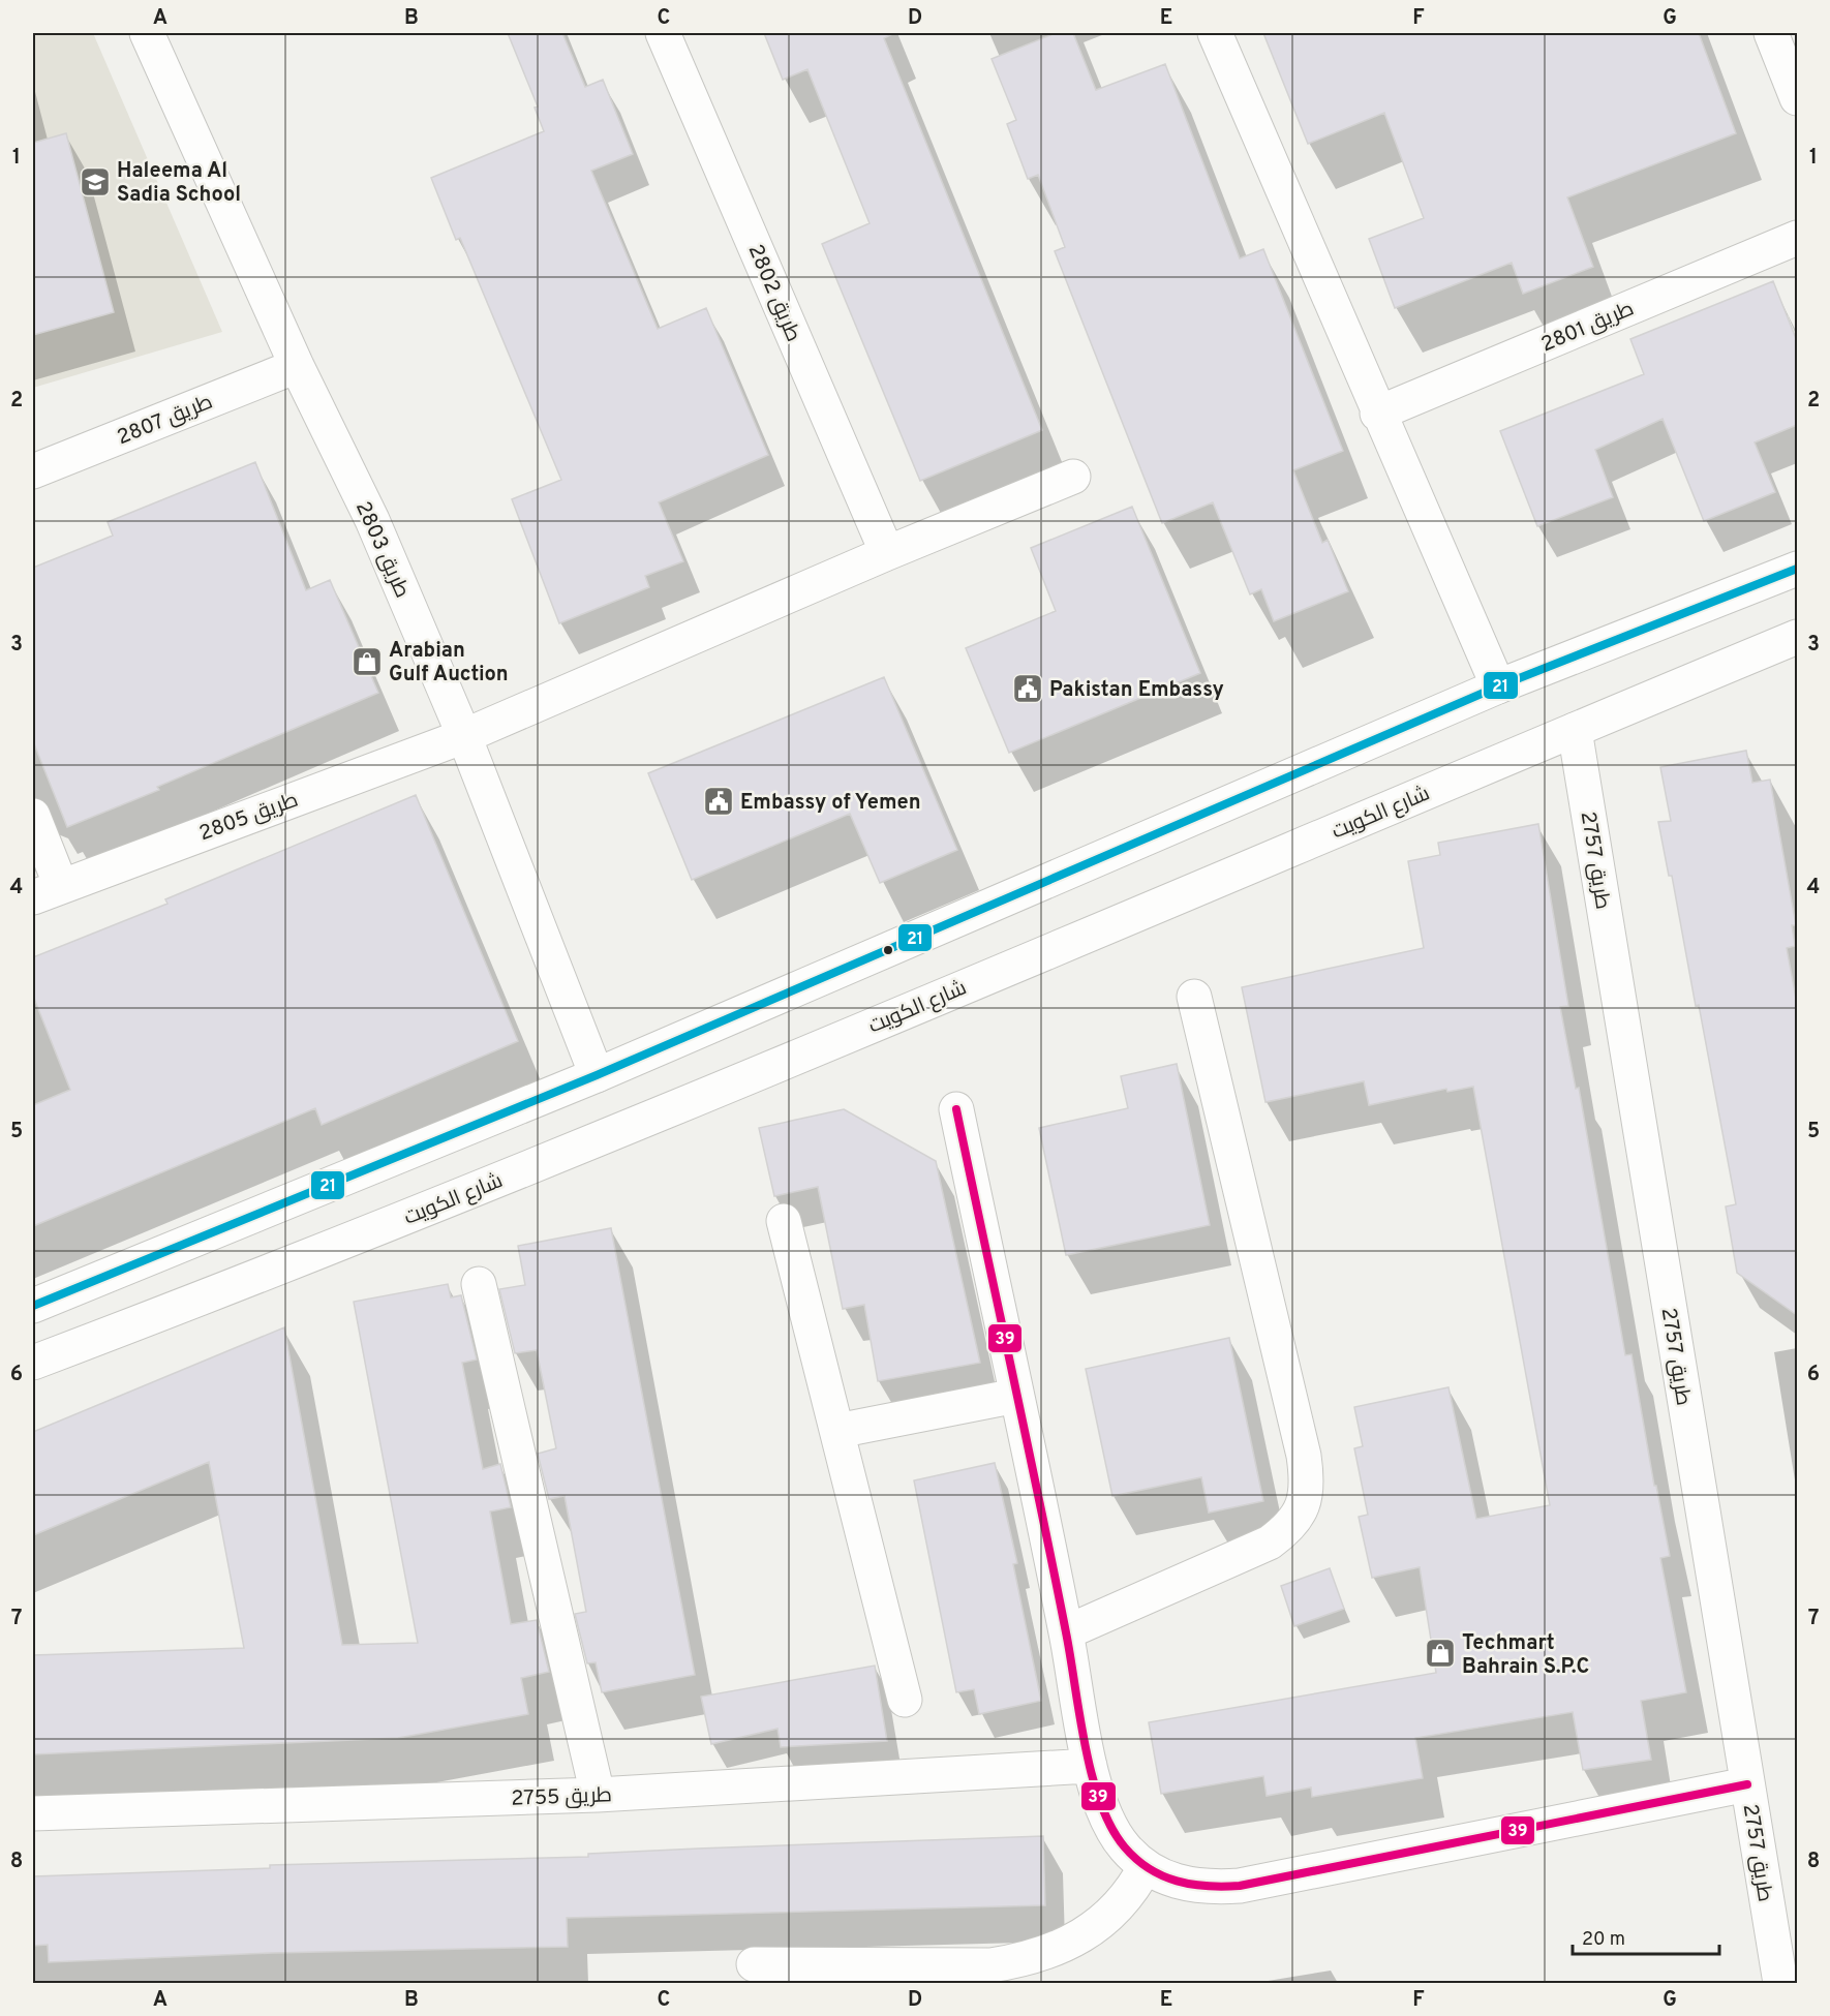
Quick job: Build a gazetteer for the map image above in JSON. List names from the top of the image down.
{
  "streets": {
    "street": [
      "طريق 2802",
      "طريق 2801",
      "طريق 2807",
      "طريق 2803",
      "شارع الكويت",
      "طريق 2805",
      "طريق 2757",
      "طريق 2755"
    ]
  },
  "crossings": [
    ["طريق 2807", "طريق 2803"],
    ["طريق 2803", "طريق 2805"],
    ["شارع الكويت", "طريق 2757"]
  ],
  "places": {
    "school or university": ["Haleema Al Sadia School"],
    "shop": ["Arabian Gulf Auction", "Techmart Bahrain S.P.C"],
    "public building": ["Pakistan Embassy", "Embassy of Yemen"]
  },
  "lines": ["transit line 21", "transit line 39"],
  "scale_bar": "20 m",
  "grid": {
    "columns": [
      "A",
      "B",
      "C",
      "D",
      "E",
      "F",
      "G"
    ],
    "rows": [
      "1",
      "2",
      "3",
      "4",
      "5",
      "6",
      "7",
      "8"
    ]
  }
}
